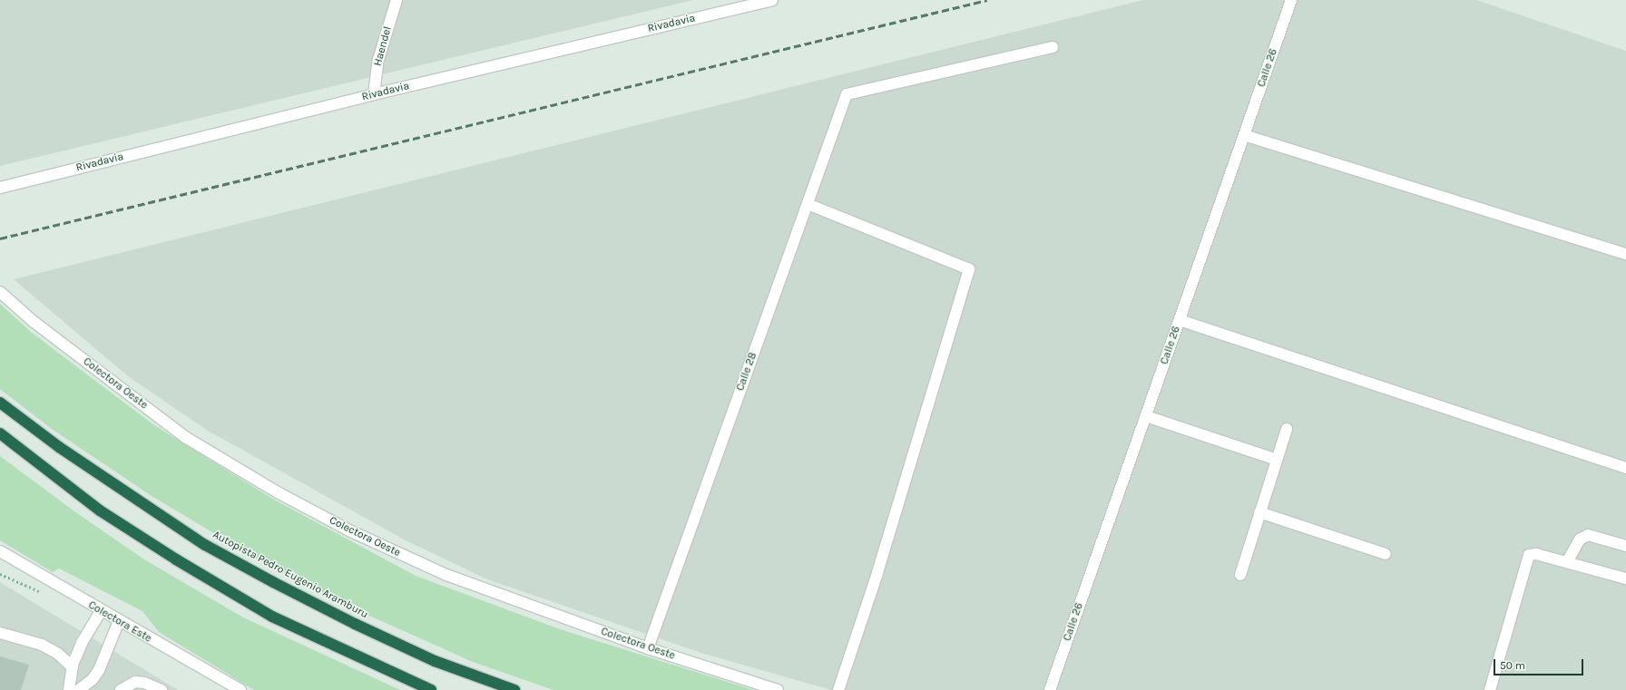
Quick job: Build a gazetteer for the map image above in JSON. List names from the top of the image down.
{
  "streets": {
    "highway": ["Autopista Pedro Eugenio Aramburu"],
    "street": [
      "Rivadavia",
      "Haendel",
      "Calle 26",
      "Calle 28",
      "Colectora Oeste",
      "Colectora Este"
    ]
  },
  "crossings": [
    ["Rivadavia", "Haendel"],
    ["Calle 28", "Colectora Oeste"]
  ],
  "scale_bar": "50 m"
}
